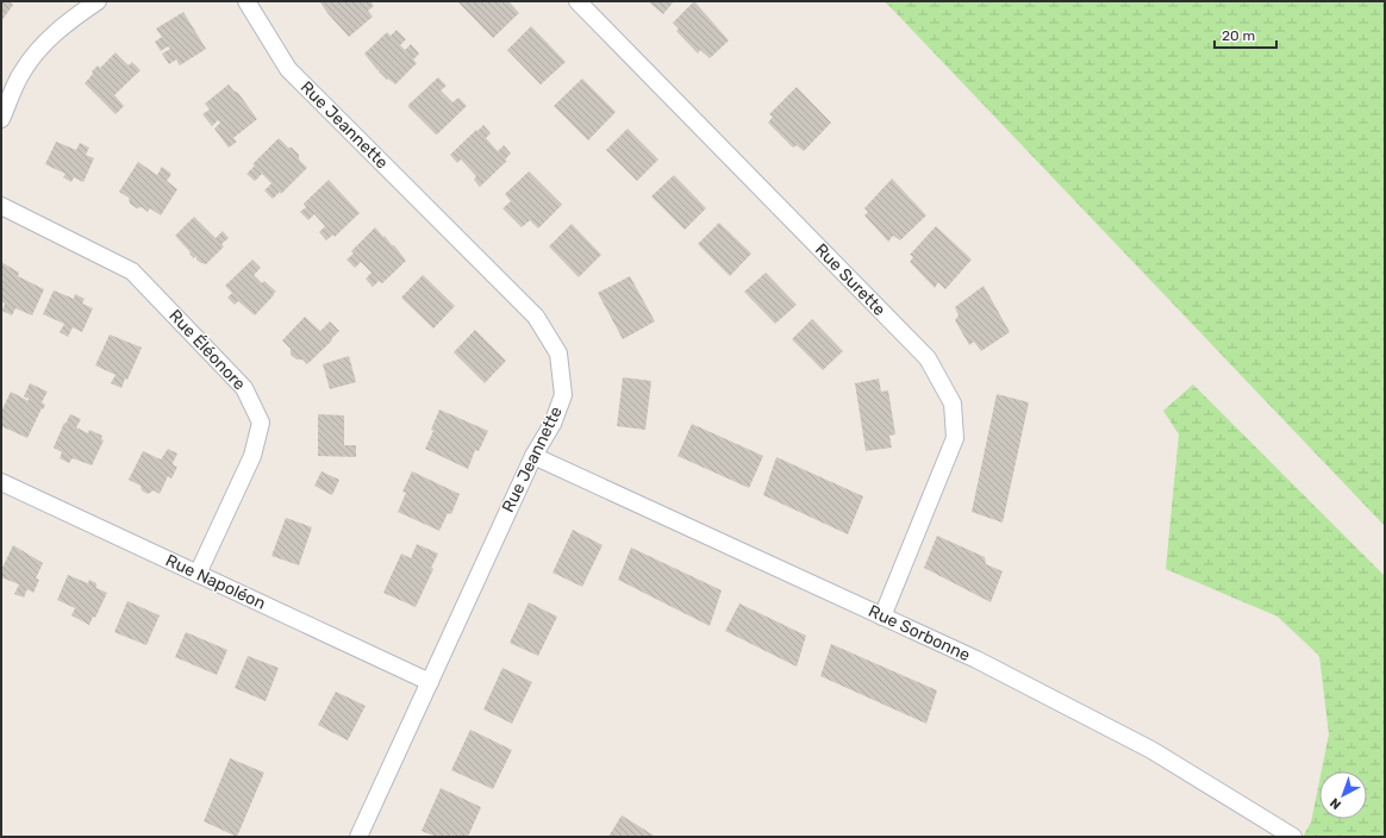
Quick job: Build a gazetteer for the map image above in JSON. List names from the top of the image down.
{
  "streets": {
    "street": [
      "Rue Jeannette",
      "Rue Surette",
      "Rue Éléonore",
      "Rue Napoléon",
      "Rue Sorbonne"
    ]
  },
  "crossings": [
    ["Rue Jeannette", "Rue Napoléon"],
    ["Rue Jeannette", "Rue Sorbonne"],
    ["Rue Surette", "Rue Sorbonne"],
    ["Rue Éléonore", "Rue Napoléon"]
  ],
  "scale_bar": "20 m",
  "north": "bottom left"
}
